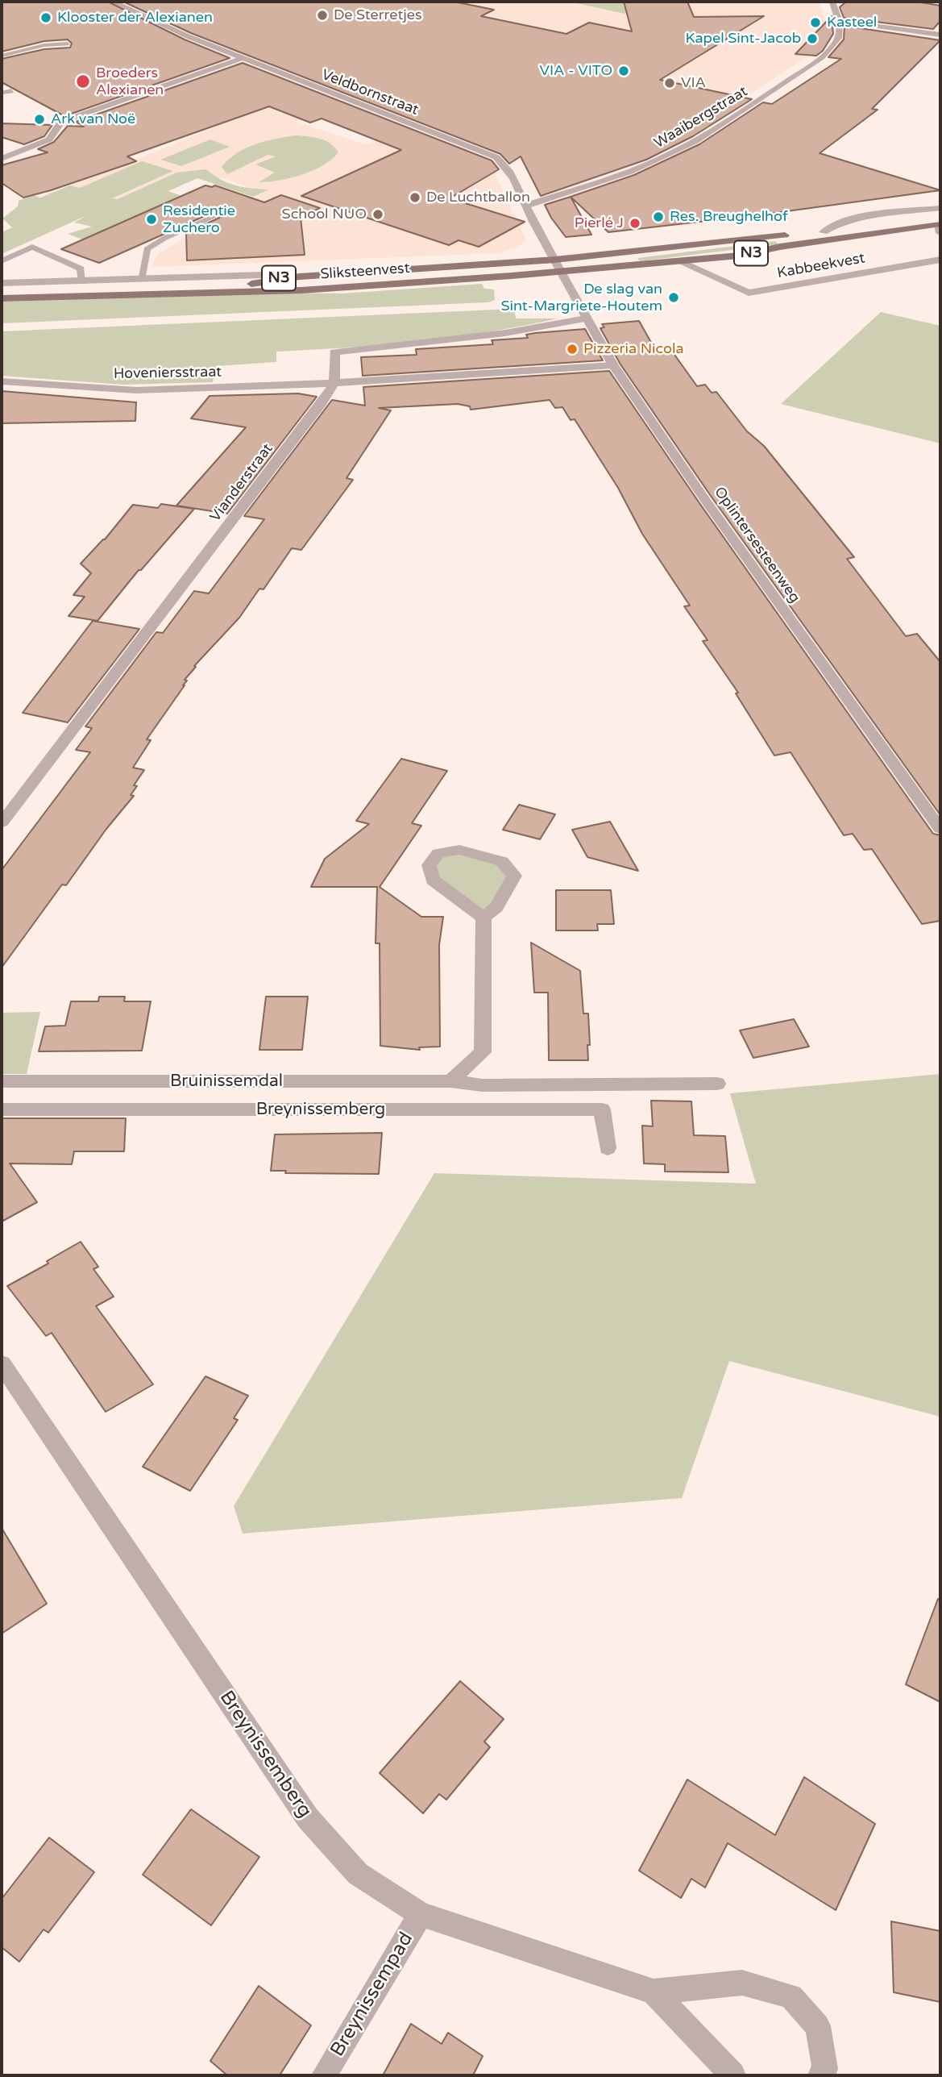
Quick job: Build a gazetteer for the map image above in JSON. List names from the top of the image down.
{
  "streets": {
    "main road": ["N3", "Kabbeekvest", "Sliksteenvest"],
    "street": [
      "Veldbornstraat",
      "Waaibergstraat",
      "Hoveniersstraat",
      "Vianderstraat",
      "Oplintersesteenweg",
      "Bruinissemdal",
      "Breynissemberg",
      "Breynissempad"
    ]
  },
  "crossings": [
    ["Veldbornstraat", "Waaibergstraat"],
    ["Veldbornstraat", "Kabbeekvest"],
    ["Veldbornstraat", "Sliksteenvest"],
    ["Veldbornstraat", "Oplintersesteenweg"],
    ["Kabbeekvest", "Sliksteenvest"],
    ["Kabbeekvest", "Oplintersesteenweg"],
    ["Sliksteenvest", "Oplintersesteenweg"],
    ["Hoveniersstraat", "Vianderstraat"],
    ["Breynissemberg", "Breynissempad"]
  ],
  "places": [
    "De Sterretjes",
    "Klooster der Alexianen",
    "Kasteel",
    "Kapel Sint-Jacob",
    "VIA - VITO",
    "Broeders Alexianen",
    "VIA",
    "Ark van Noë",
    "De Luchtballon",
    "School NUO",
    "Res. Breughelhof",
    "Residentie Zuchero",
    "Pierlé J",
    "De slag van Sint-Margriete-Houtem",
    "Pizzeria Nicola"
  ]
}
